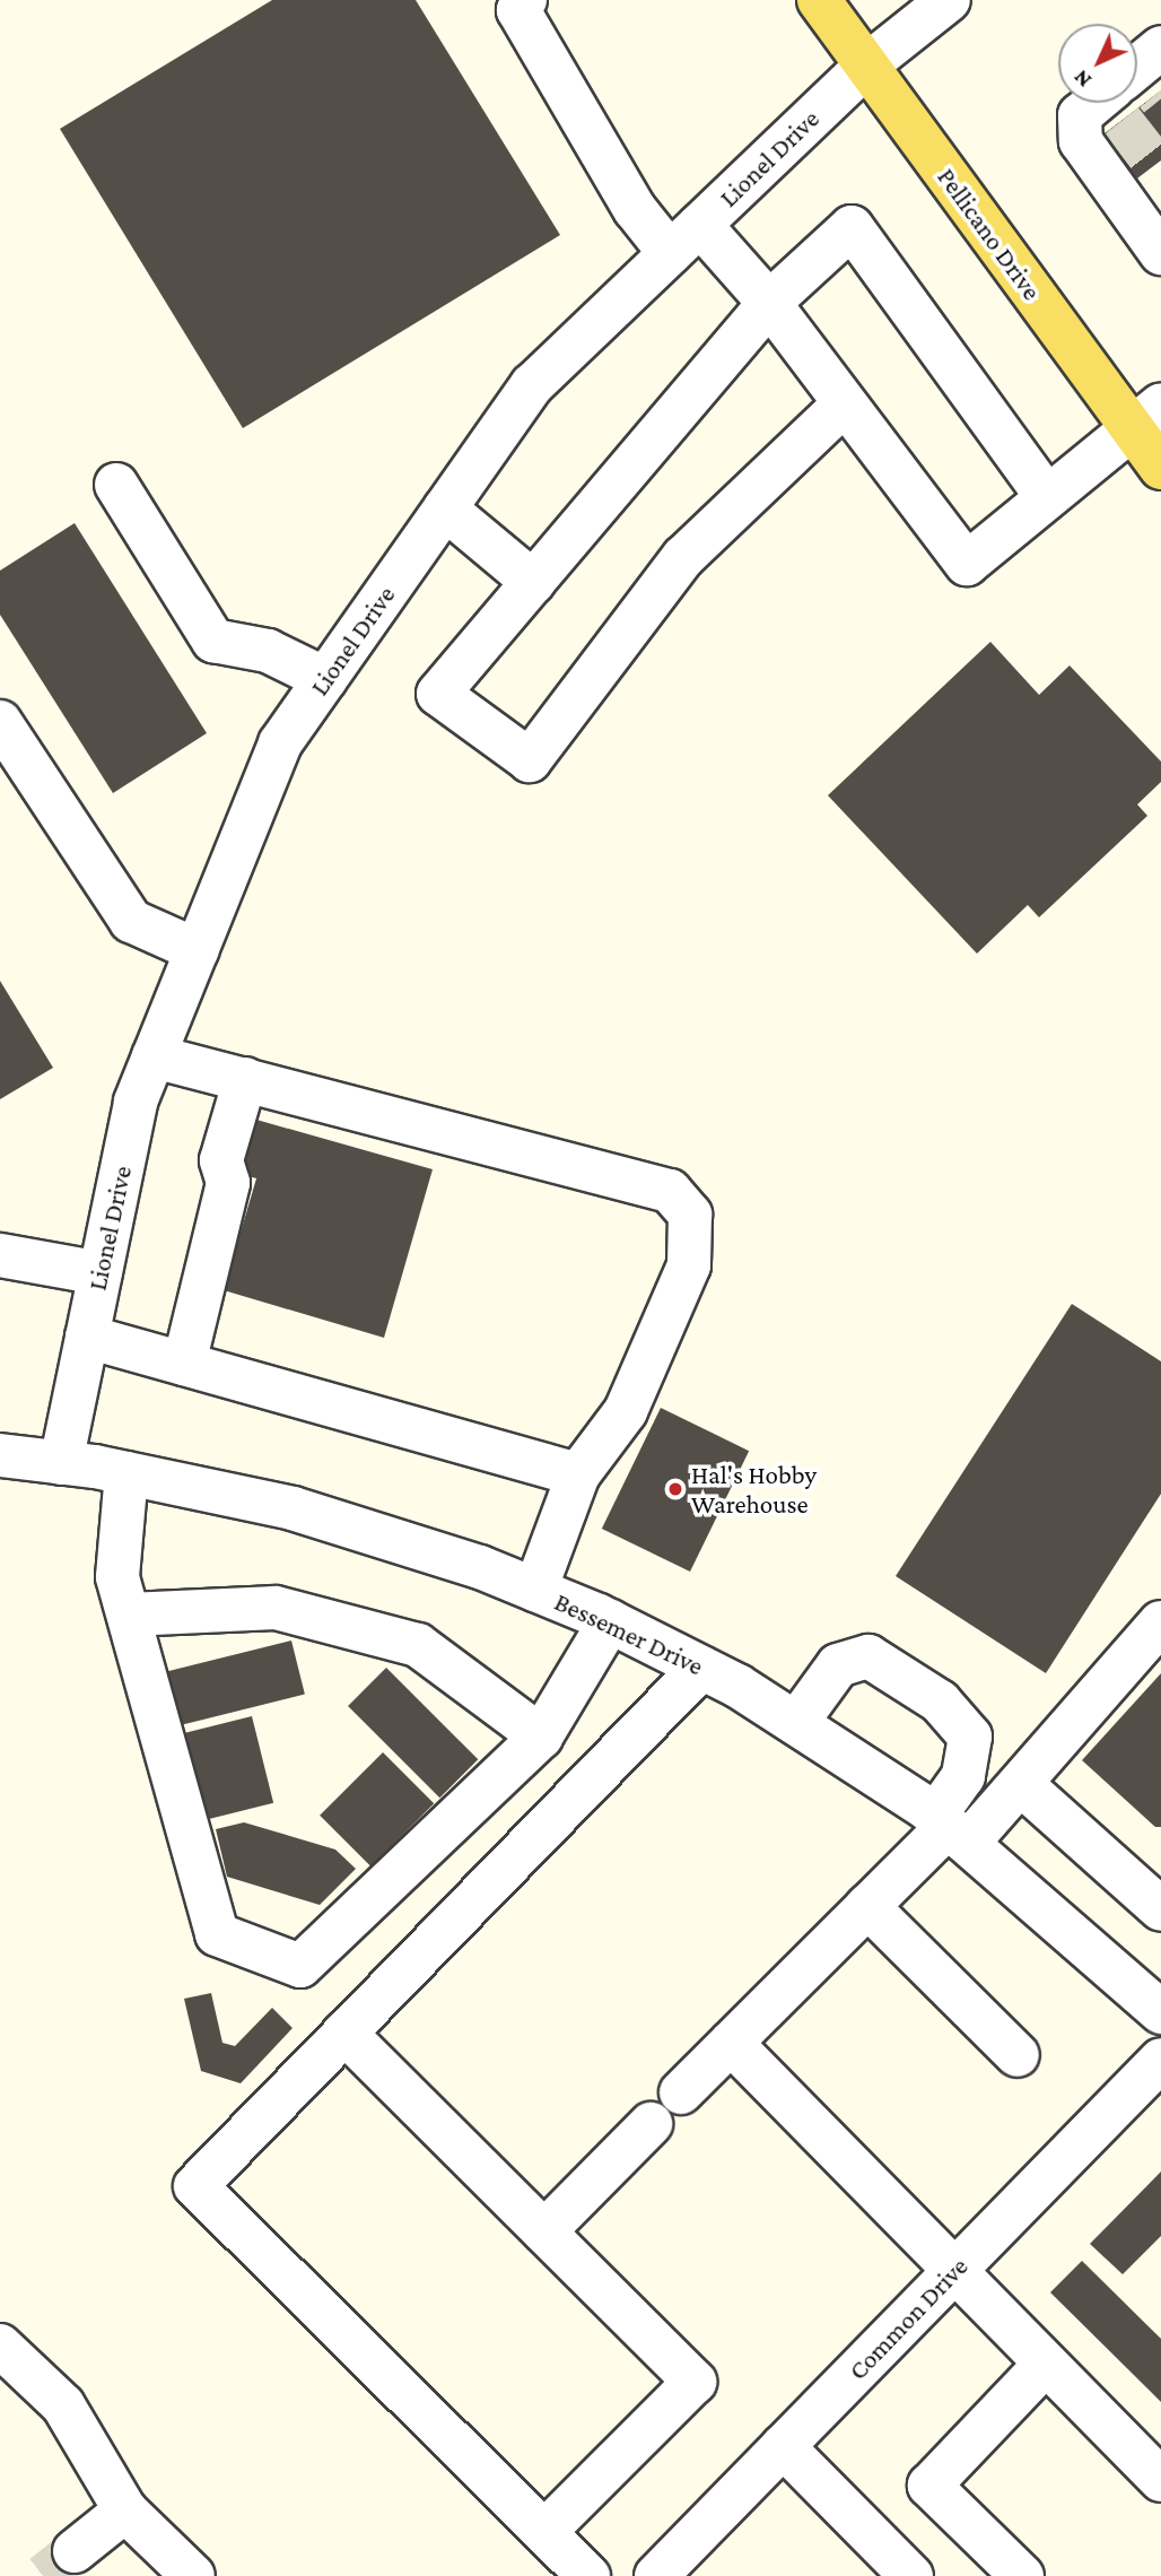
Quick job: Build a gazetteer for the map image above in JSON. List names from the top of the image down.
{
  "streets": {
    "main road": ["Pellicano Drive"],
    "street": ["Lionel Drive", "Bessemer Drive", "Common Drive"]
  },
  "crossings": [
    ["Lionel Drive", "Pellicano Drive"],
    ["Lionel Drive", "Bessemer Drive"]
  ],
  "places": ["Hal's Hobby Warehouse"],
  "north": "bottom left"
}
